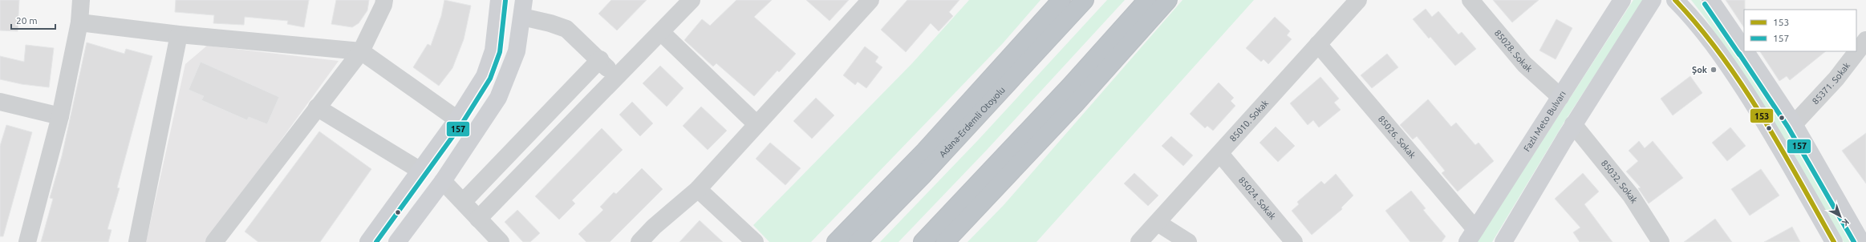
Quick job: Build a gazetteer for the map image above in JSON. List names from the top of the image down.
{
  "streets": {
    "highway": ["Adana-Erdemli Otoyolu"],
    "main road": ["Fazlı Meto Bulvarı"],
    "street": [
      "85028. Sokak",
      "85371. Sokak",
      "85010. Sokak",
      "85026. Sokak",
      "85032. Sokak",
      "85024. Sokak"
    ]
  },
  "crossings": [
    ["85028. Sokak", "Fazlı Meto Bulvarı"],
    ["85010. Sokak", "85026. Sokak"],
    ["85010. Sokak", "85024. Sokak"],
    ["Fazlı Meto Bulvarı", "85026. Sokak"]
  ],
  "places": ["Şok"],
  "lines": ["transit line 153", "transit line 157"],
  "legend": ["153", "157"],
  "scale_bar": "20 m",
  "north": "bottom right"
}
